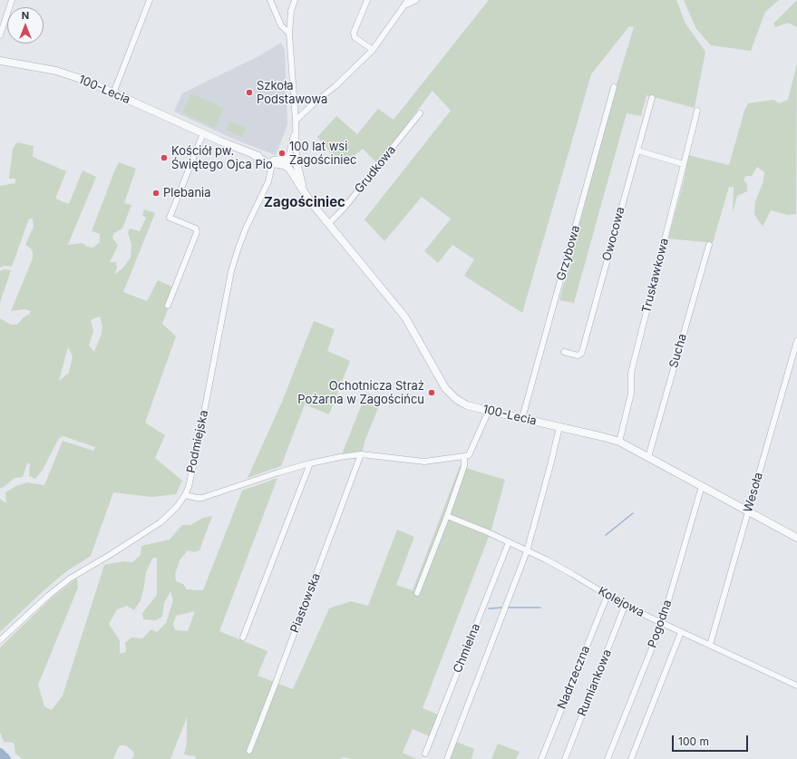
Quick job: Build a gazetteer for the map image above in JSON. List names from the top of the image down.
{
  "streets": {
    "street": [
      "100-Lecia",
      "Grudkowa",
      "Owocowa",
      "Grzybowa",
      "Truskawkowa",
      "Sucha",
      "Podmiejska",
      "Wesoła",
      "Kolejowa",
      "Piastowska",
      "Pogodna",
      "Chmielna",
      "Nadrzeczna",
      "Rumiankowa"
    ]
  },
  "crossings": [
    ["100-Lecia", "Grudkowa"],
    ["100-Lecia", "Grzybowa"],
    ["100-Lecia", "Truskawkowa"],
    ["100-Lecia", "Sucha"],
    ["100-Lecia", "Podmiejska"],
    ["100-Lecia", "Wesoła"],
    ["100-Lecia", "Pogodna"],
    ["Wesoła", "Kolejowa"],
    ["Kolejowa", "Pogodna"],
    ["Kolejowa", "Chmielna"],
    ["Kolejowa", "Nadrzeczna"],
    ["Kolejowa", "Rumiankowa"]
  ],
  "districts": ["Zagościniec"],
  "places": [
    "Szkoła Podstawowa",
    "100 lat wsi Zagościniec",
    "Kościół pw. Świętego Ojca Pio",
    "Plebania",
    "Ochotnicza Straż Pożarna w Zagościńcu"
  ],
  "scale_bar": "100 m",
  "north": "top"
}
